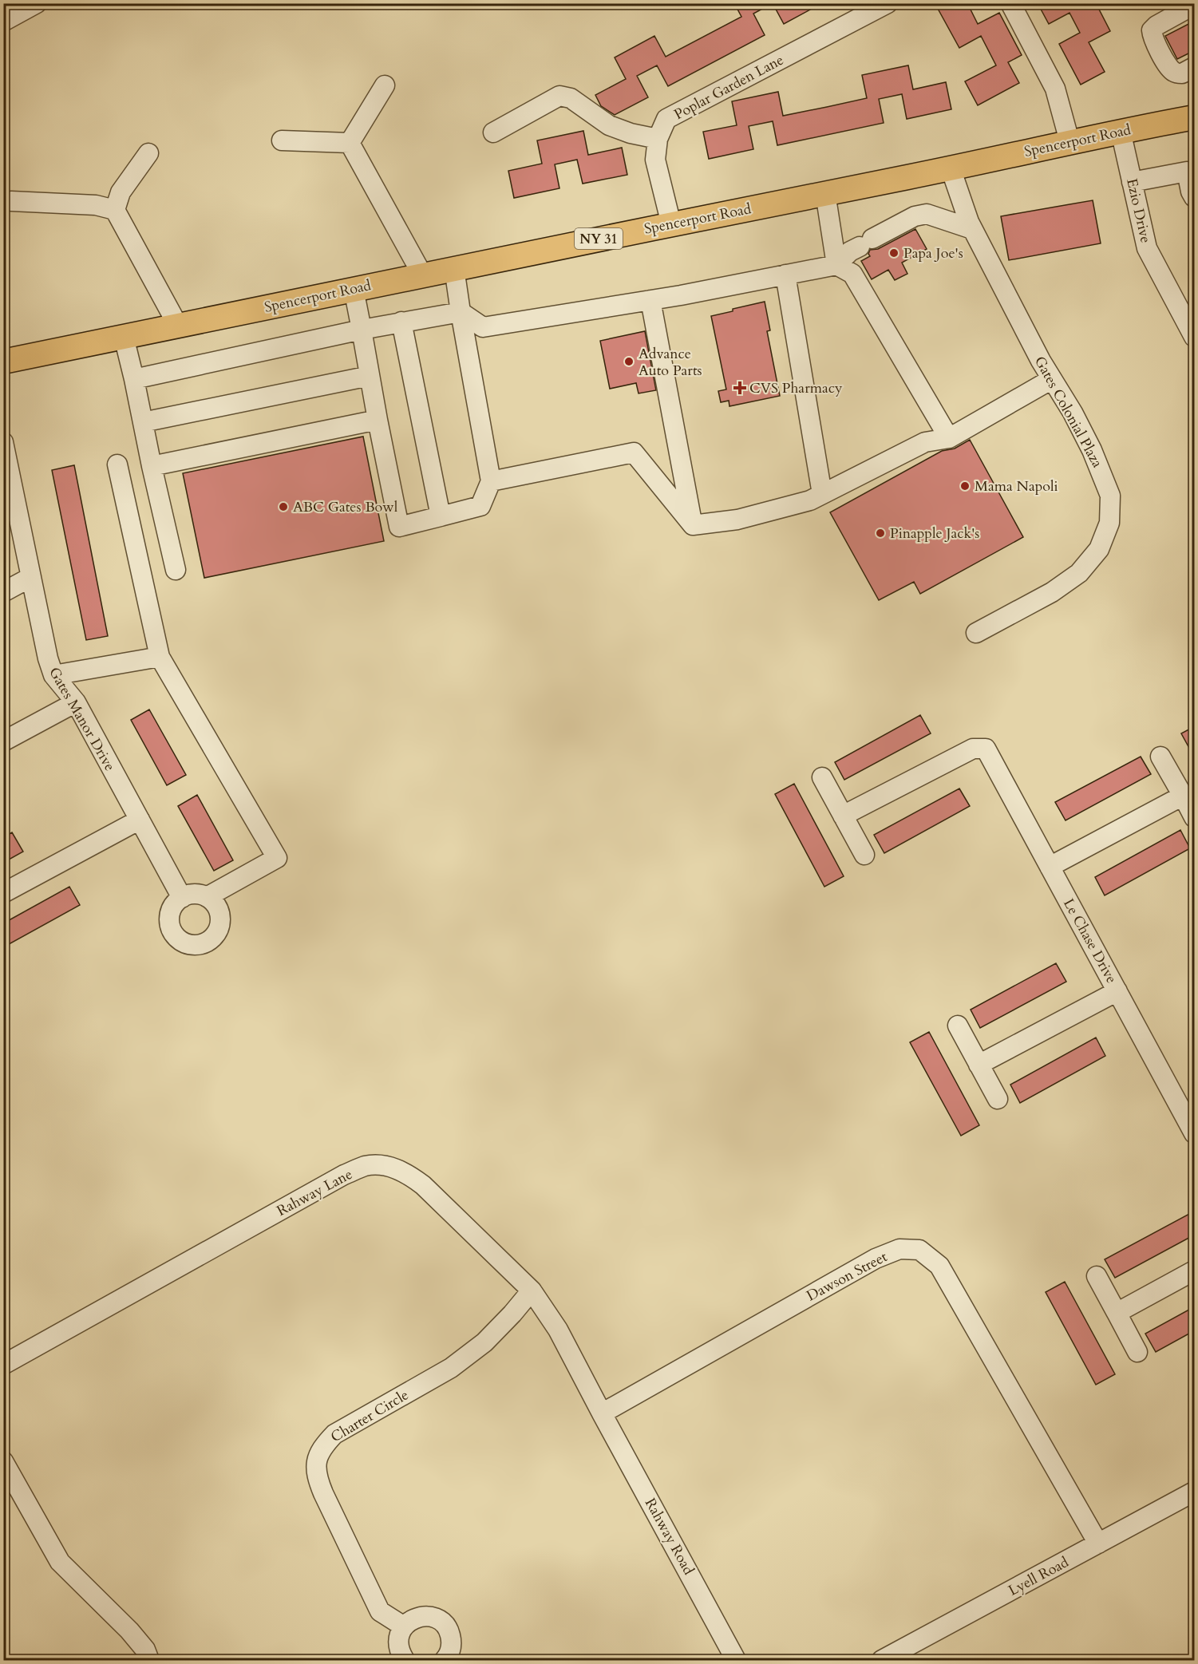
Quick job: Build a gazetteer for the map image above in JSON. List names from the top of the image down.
{
  "streets": {
    "main road": ["Spencerport Road", "NY 31"],
    "street": [
      "Poplar Garden Lane",
      "Ezio Drive",
      "Gates Colonial Plaza",
      "Gates Manor Drive",
      "Le Chase Drive",
      "Rahway Lane",
      "Dawson Street",
      "Charter Circle",
      "Rahway Road",
      "Lyell Road"
    ]
  },
  "crossings": [
    ["Poplar Garden Lane", "Spencerport Road"],
    ["Spencerport Road", "Ezio Drive"],
    ["Spencerport Road", "Gates Colonial Plaza"],
    ["Rahway Lane", "Dawson Street"],
    ["Rahway Lane", "Charter Circle"],
    ["Rahway Lane", "Rahway Road"],
    ["Dawson Street", "Rahway Road"],
    ["Dawson Street", "Lyell Road"]
  ],
  "places": {
    "other": [
      "Papa Joe's",
      "Advance Auto Parts",
      "Mama Napoli",
      "ABC Gates Bowl",
      "Pinapple Jack's"
    ],
    "health": ["CVS Pharmacy"]
  }
}
